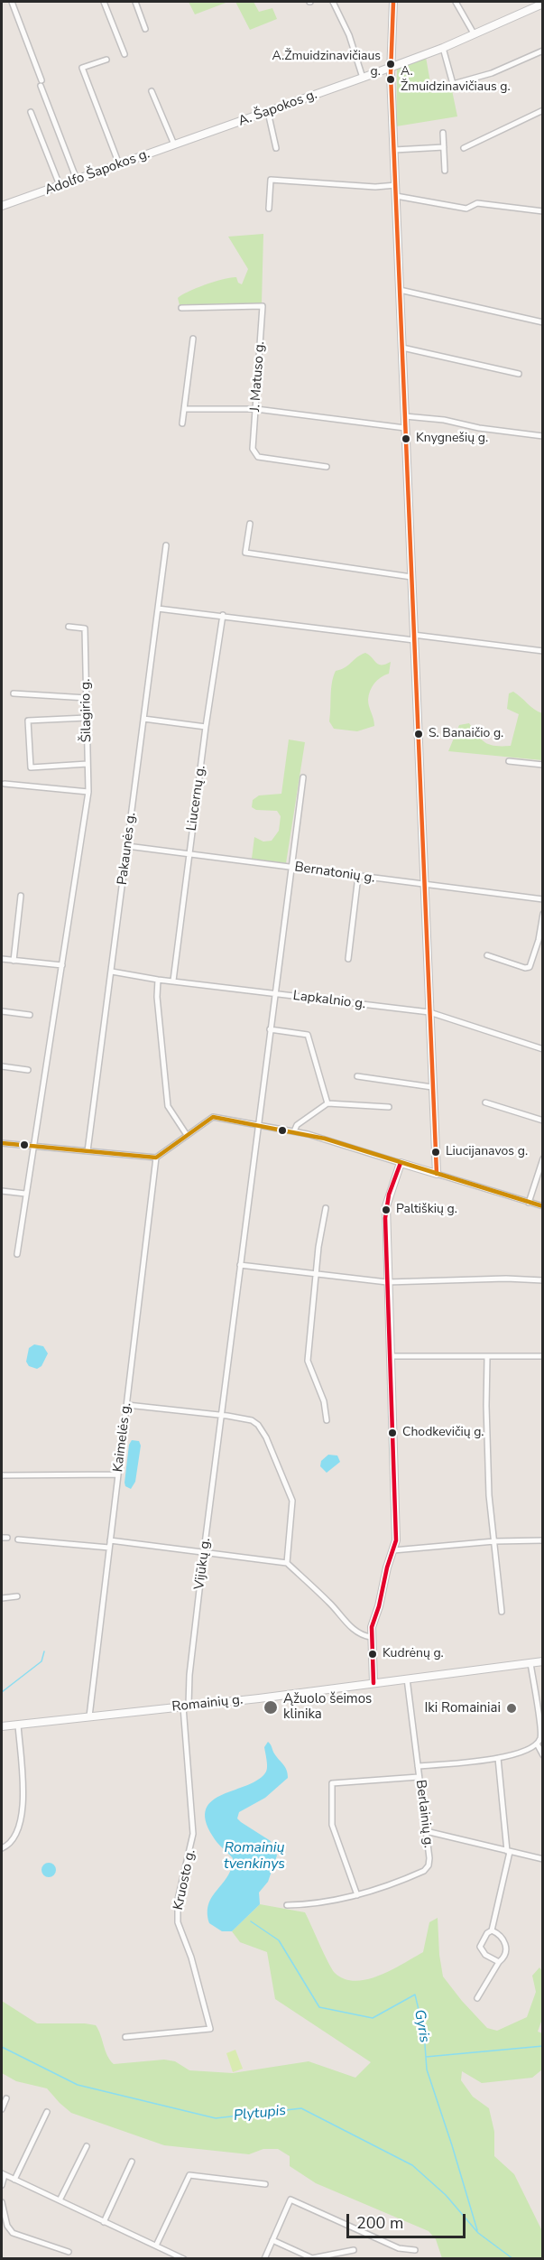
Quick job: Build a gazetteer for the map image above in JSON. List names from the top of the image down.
{
  "streets": {
    "street": [
      "A. Šapokos g.",
      "Adolfo Šapokos g.",
      "J. Matuso g.",
      "Šilagirio g.",
      "Liucernų g.",
      "Pakaunės g.",
      "Bernatonių g.",
      "Lapkalnio g.",
      "Kaimelės g.",
      "Vijūkų g.",
      "Romainių g.",
      "Berlainių g.",
      "Kruosto g."
    ]
  },
  "crossings": [
    ["A. Šapokos g.", "Adolfo Šapokos g."],
    ["Liucernų g.", "Bernatonių g."],
    ["Liucernų g.", "Lapkalnio g."],
    ["Pakaunės g.", "Bernatonių g."],
    ["Pakaunės g.", "Lapkalnio g."],
    ["Bernatonių g.", "Vijūkų g."],
    ["Lapkalnio g.", "Vijūkų g."],
    ["Kaimelės g.", "Romainių g."],
    ["Vijūkų g.", "Romainių g."],
    ["Vijūkų g.", "Kruosto g."],
    ["Romainių g.", "Berlainių g."],
    ["Romainių g.", "Kruosto g."]
  ],
  "water": ["Romainių tvenkinys", "Gyris", "Plytupis"],
  "places": [
    "A.Žmuidzinavičiaus g.",
    "A. Žmuidzinavičiaus g.",
    "Knygnešių g.",
    "S. Banaičio g.",
    "Liucijanavos g.",
    "Paltiškių g.",
    "Chodkevičių g.",
    "Kudrėnų g.",
    "Ąžuolo šeimos klinika",
    "Iki Romainiai"
  ],
  "scale_bar": "200 m"
}
